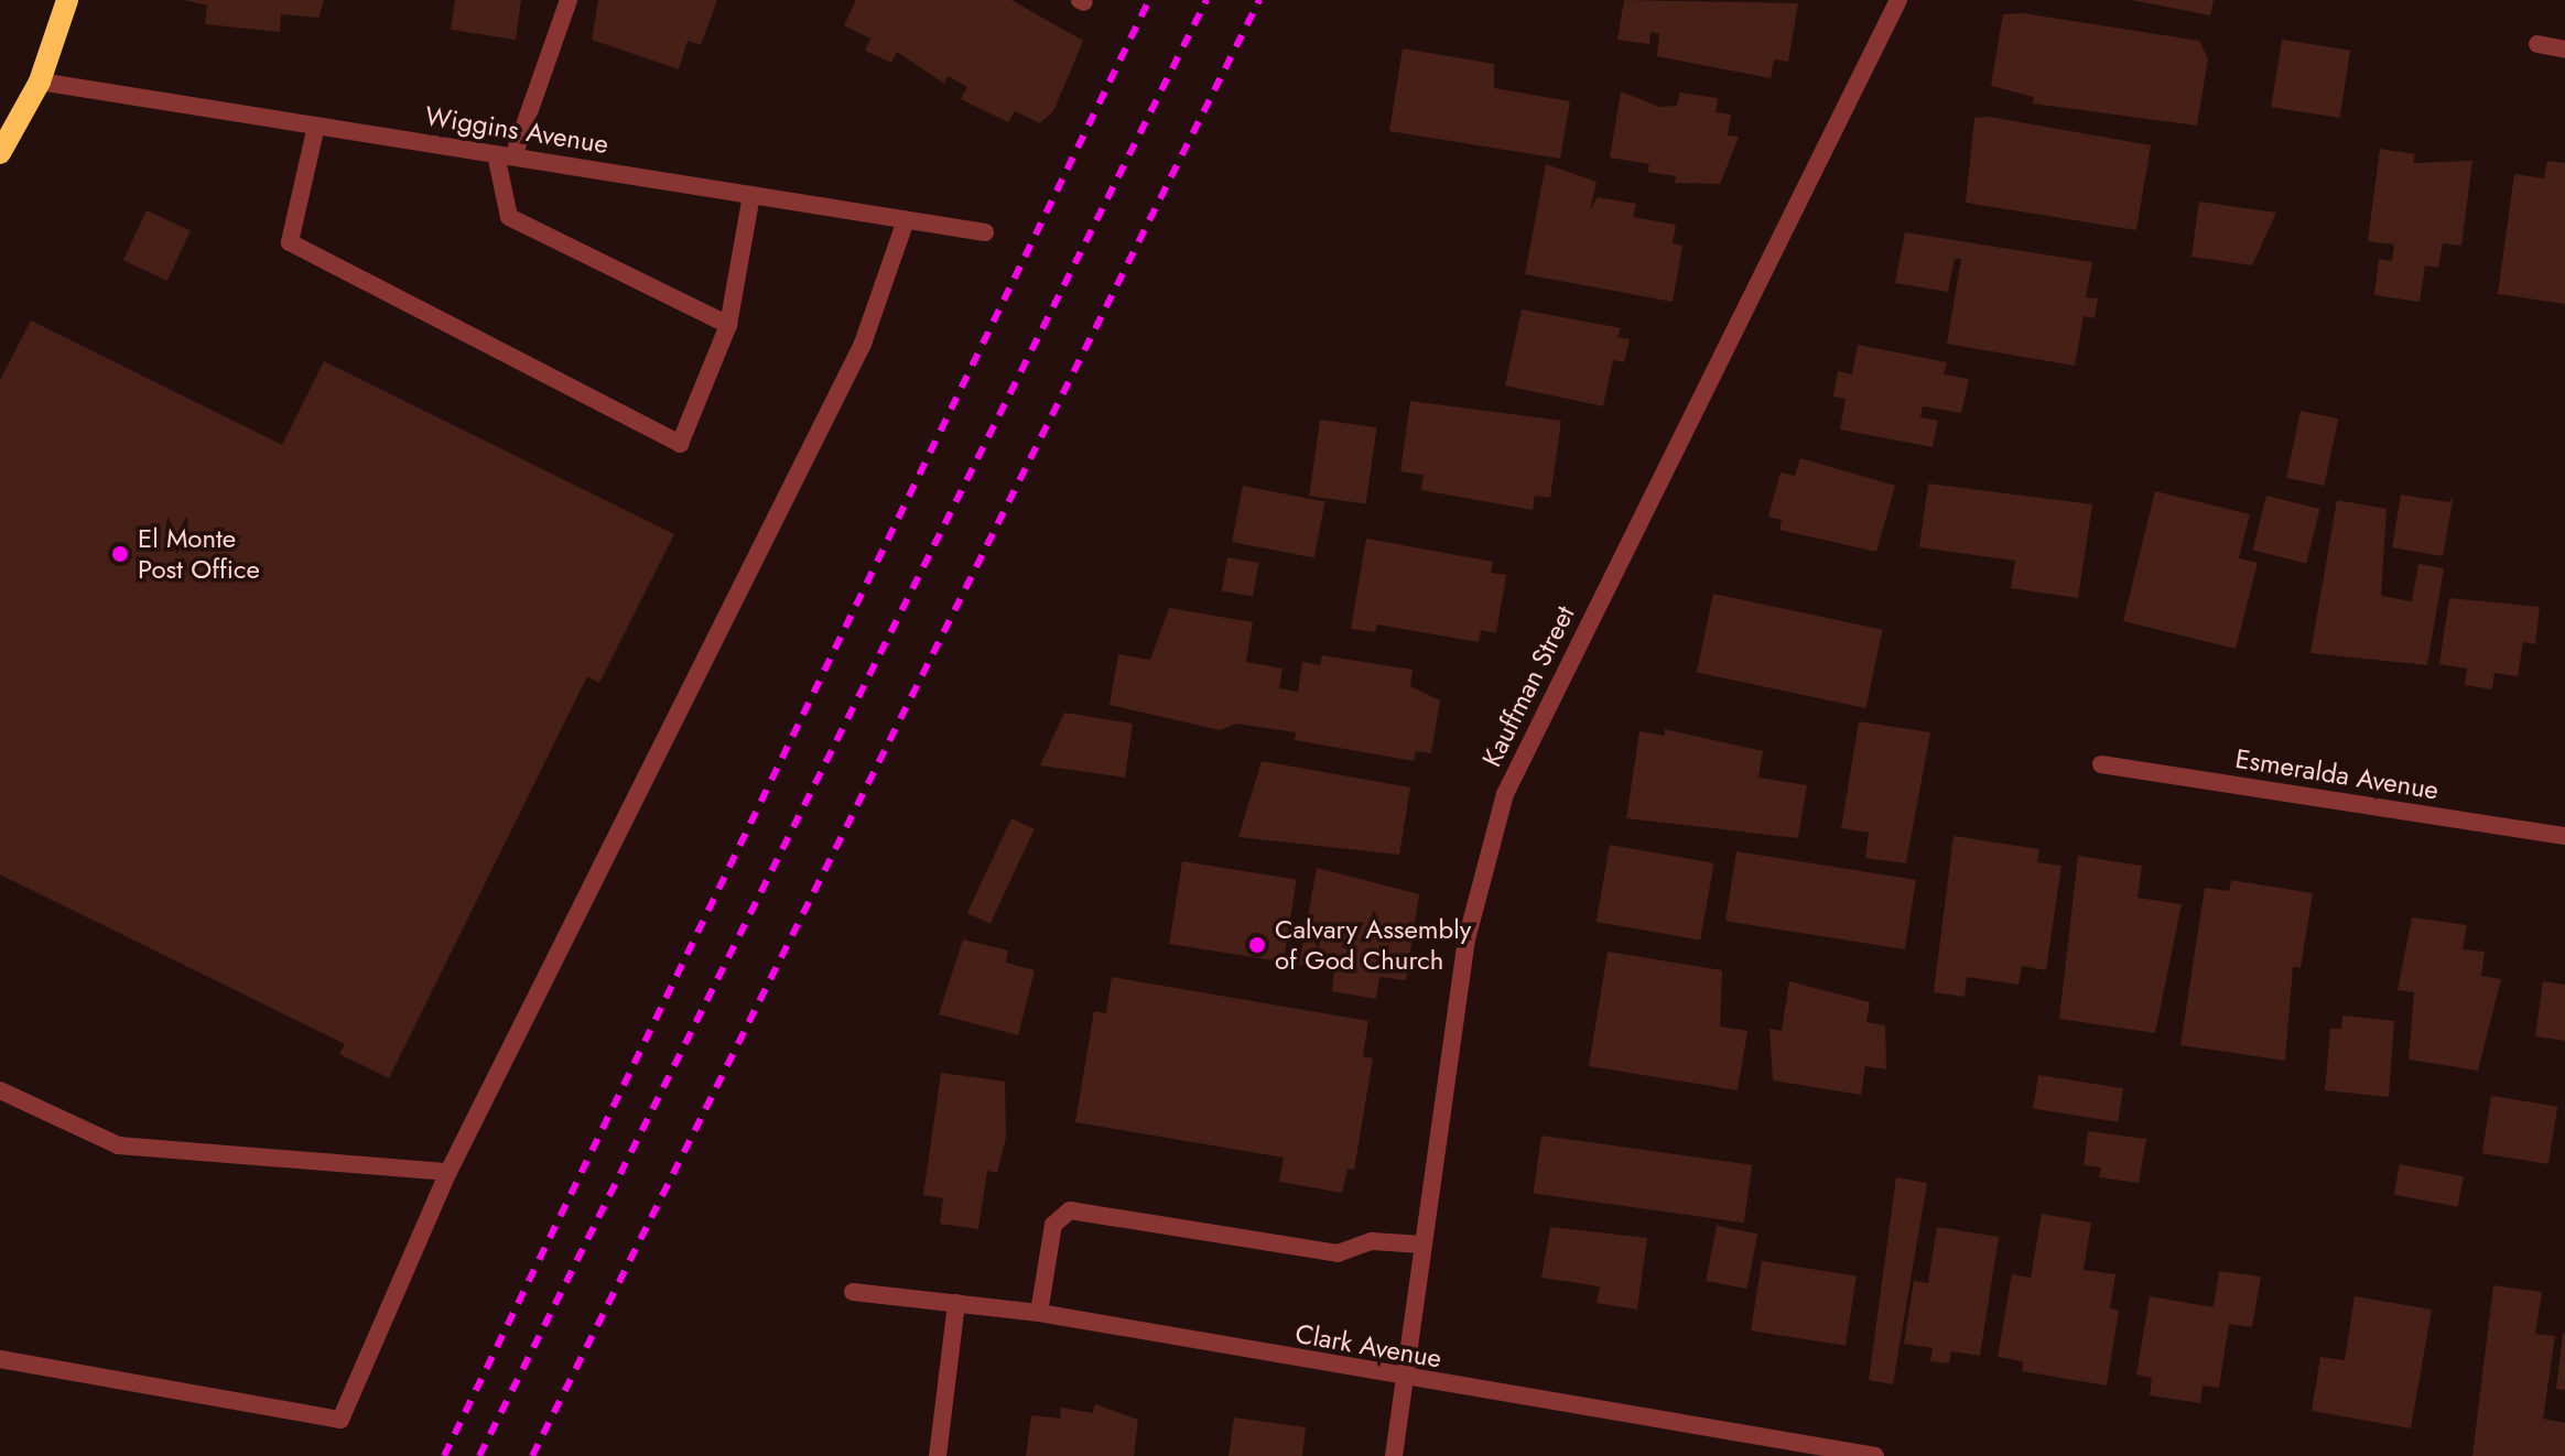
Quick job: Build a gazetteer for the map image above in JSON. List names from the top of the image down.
{
  "streets": {
    "street": [
      "Wiggins Avenue",
      "Kauffman Street",
      "Esmeralda Avenue",
      "Clark Avenue"
    ]
  },
  "crossings": [
    ["Kauffman Street", "Clark Avenue"]
  ],
  "places": ["El Monte Post Office", "Calvary Assembly of God Church"]
}
